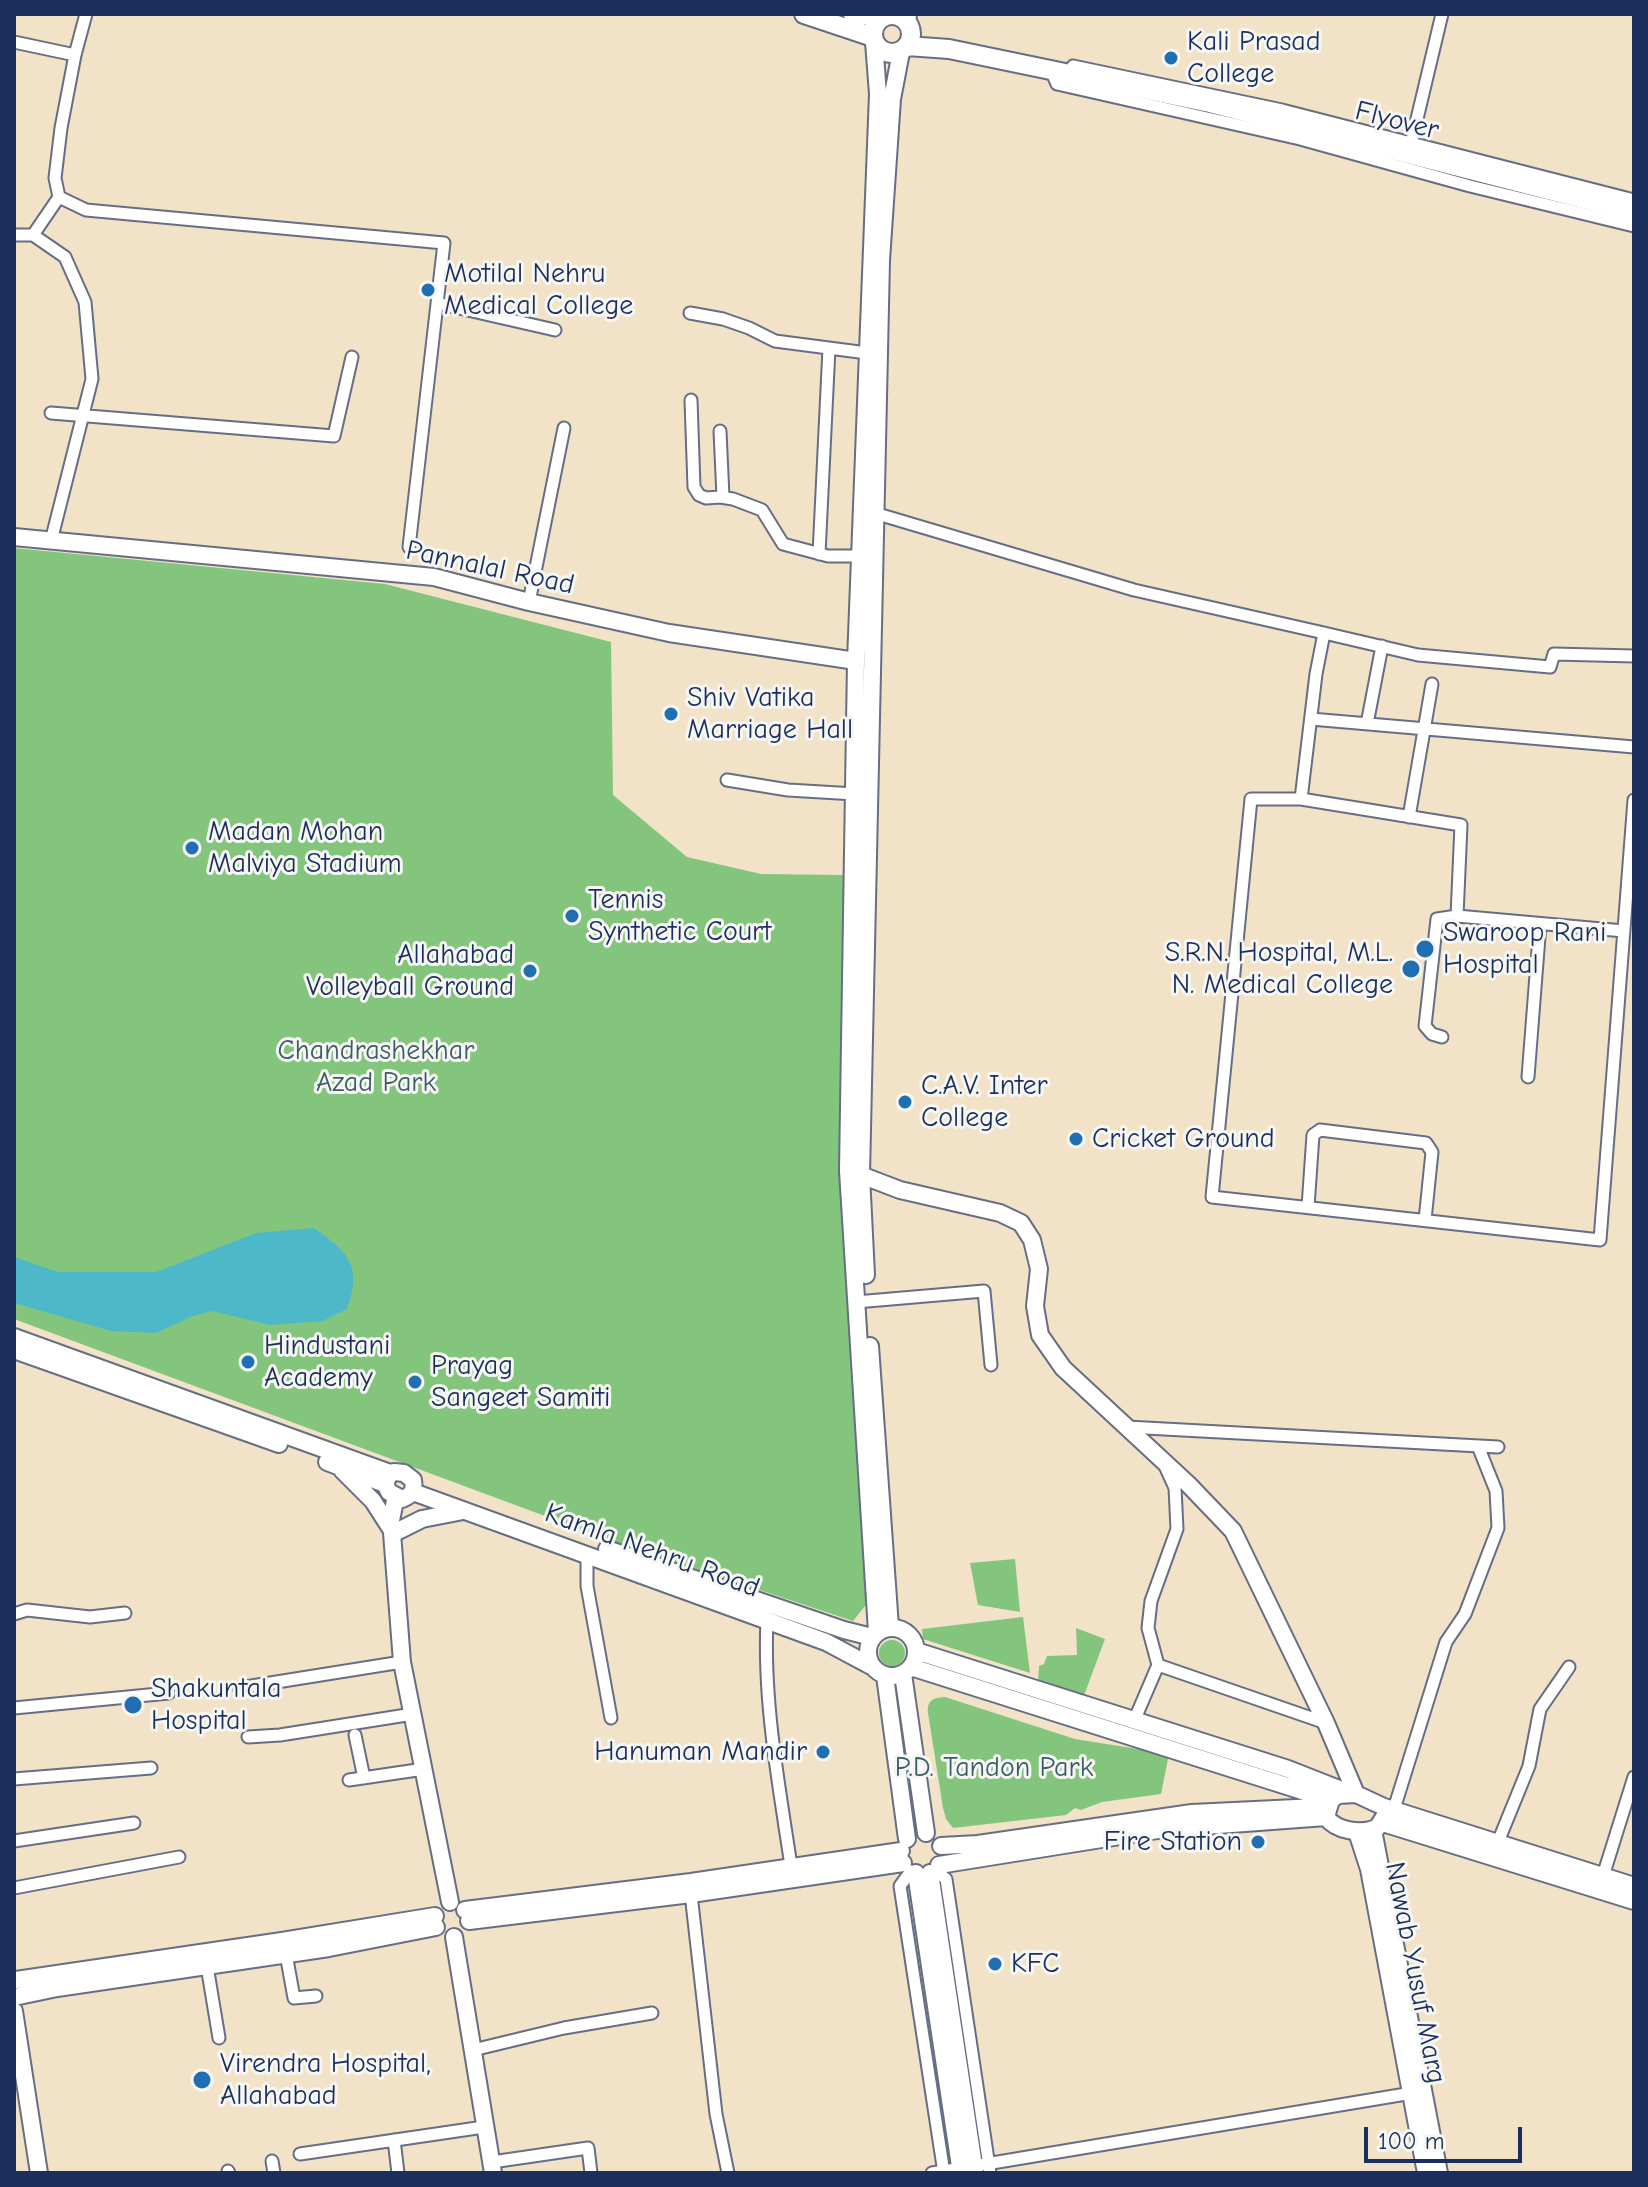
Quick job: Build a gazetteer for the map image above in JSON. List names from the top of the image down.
{
  "streets": {
    "main road": [
      "Flyover",
      "Pannalal Road",
      "Kamla Nehru Road",
      "Nawab Yusuf Marg"
    ]
  },
  "parks": ["Chandrashekhar Azad Park", "P.D. Tandon Park"],
  "places": [
    "Kali Prasad College",
    "Motilal Nehru Medical College",
    "Shiv Vatika Marriage Hall",
    "Madan Mohan Malviya Stadium",
    "Tennis Synthetic Court",
    "Swaroop Rani Hospital",
    "S.R.N. Hospital, M.L. N. Medical College",
    "Allahabad Volleyball Ground",
    "C.A.V. Inter College",
    "Cricket Ground",
    "Hindustani Academy",
    "Prayag Sangeet Samiti",
    "Shakuntala Hospital",
    "Hanuman Mandir",
    "Fire Station",
    "KFC",
    "Virendra Hospital, Allahabad"
  ],
  "scale_bar": "100 m"
}
